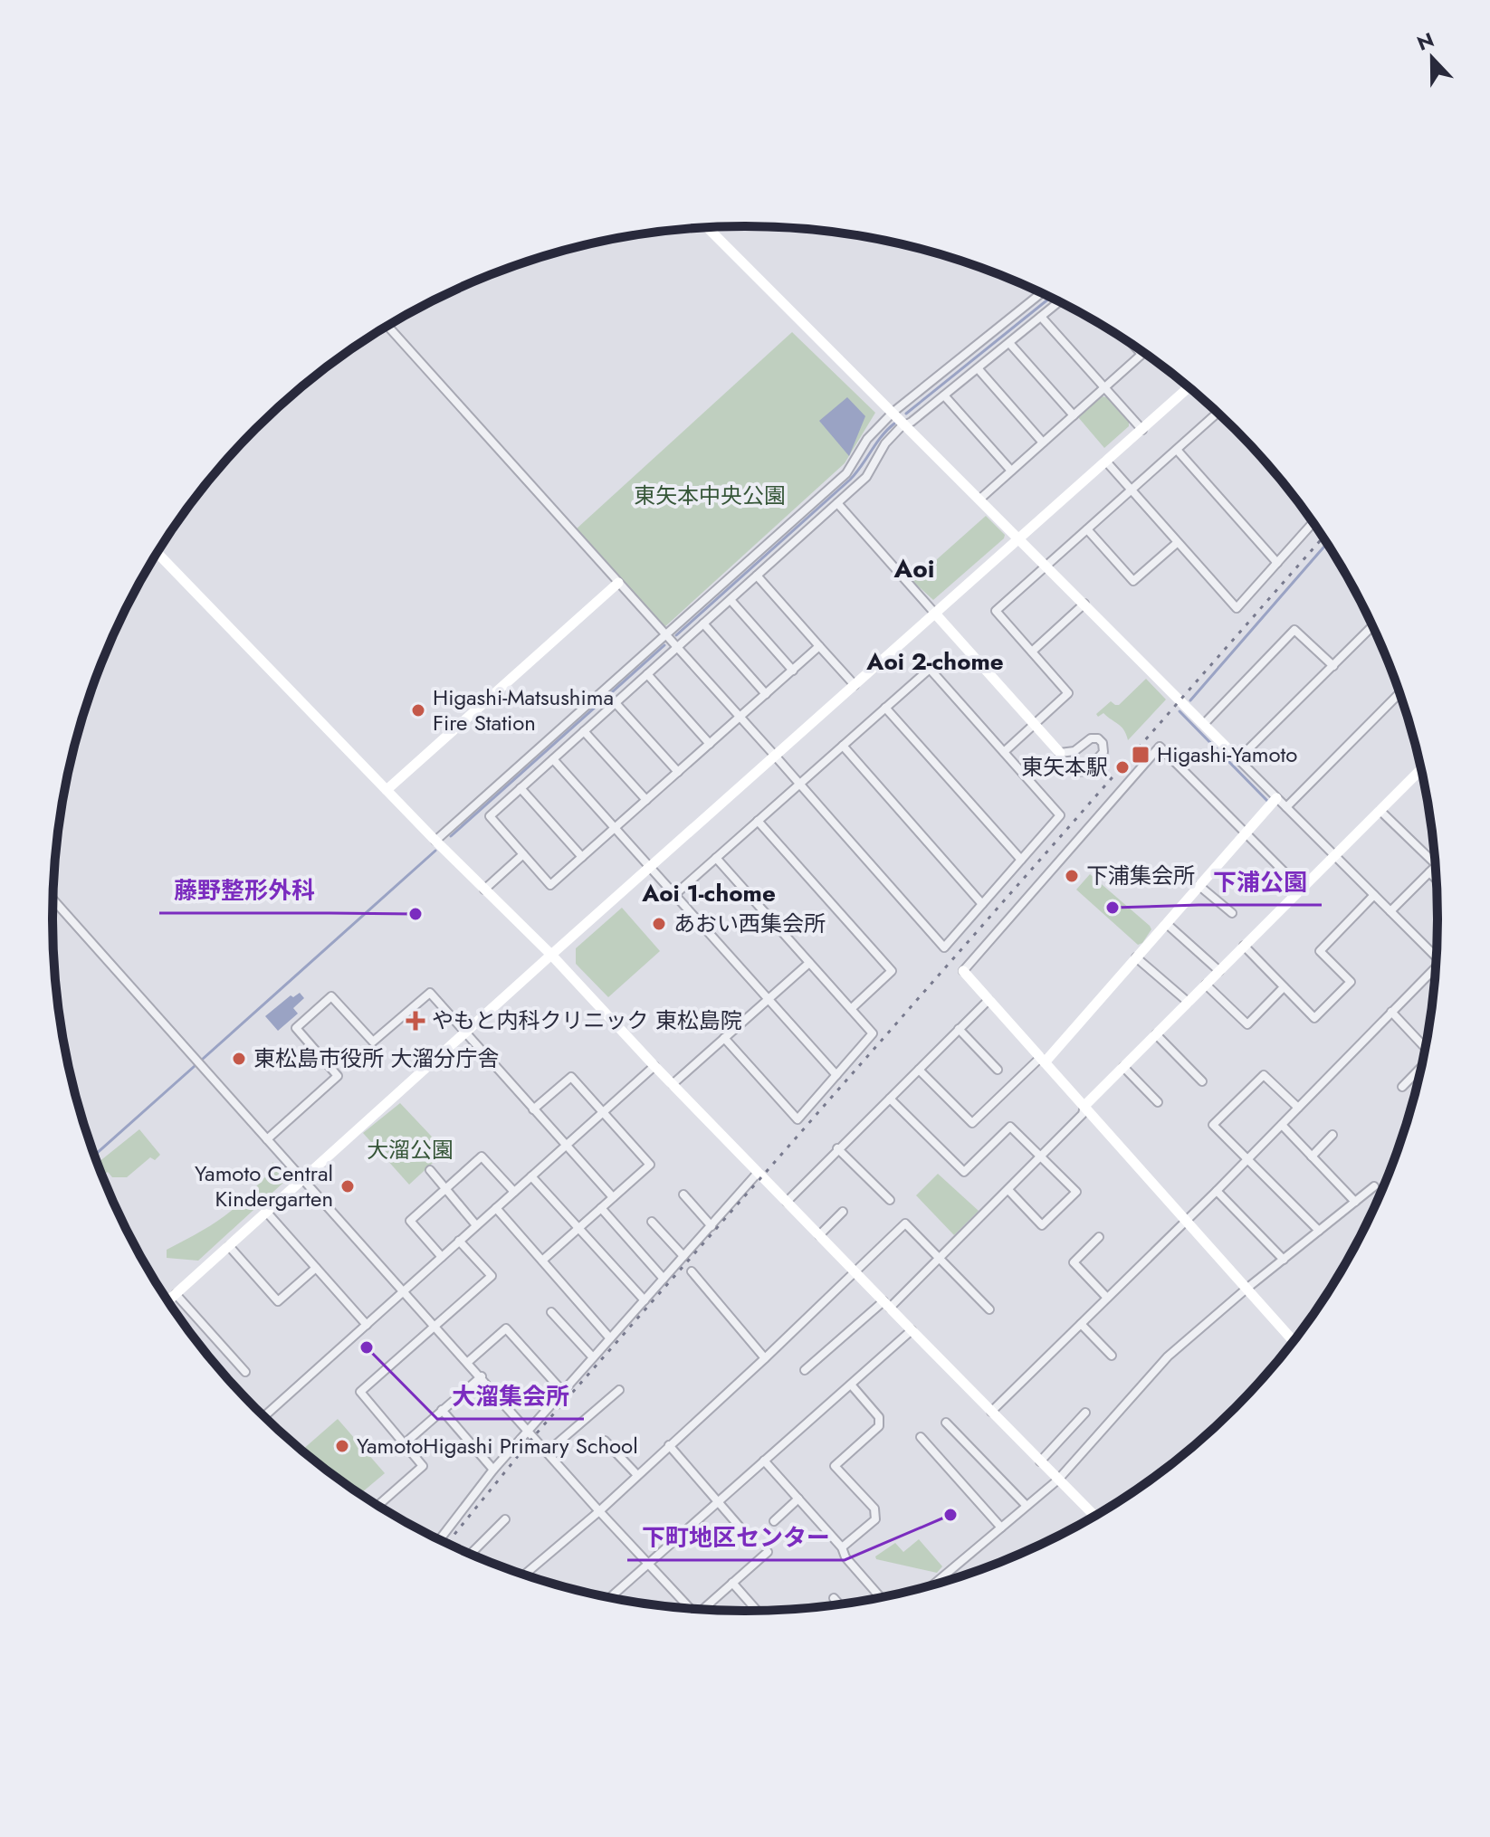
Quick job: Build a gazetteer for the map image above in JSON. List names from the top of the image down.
{
  "districts": ["Aoi", "Aoi 2-chome", "Aoi 1-chome"],
  "parks": ["東矢本中央公園", "大溜公園"],
  "places": {
    "other": [
      "Higashi-Matsushima Fire Station",
      "東矢本駅",
      "下浦集会所",
      "下浦公園",
      "藤野整形外科",
      "あおい西集会所",
      "東松島市役所 大溜分庁舎",
      "Yamoto Central Kindergarten",
      "大溜集会所",
      "YamotoHigashi Primary School",
      "下町地区センター"
    ],
    "transit": ["Higashi-Yamoto"],
    "health": ["やもと内科クリニック 東松島院"]
  },
  "north": "top"
}
